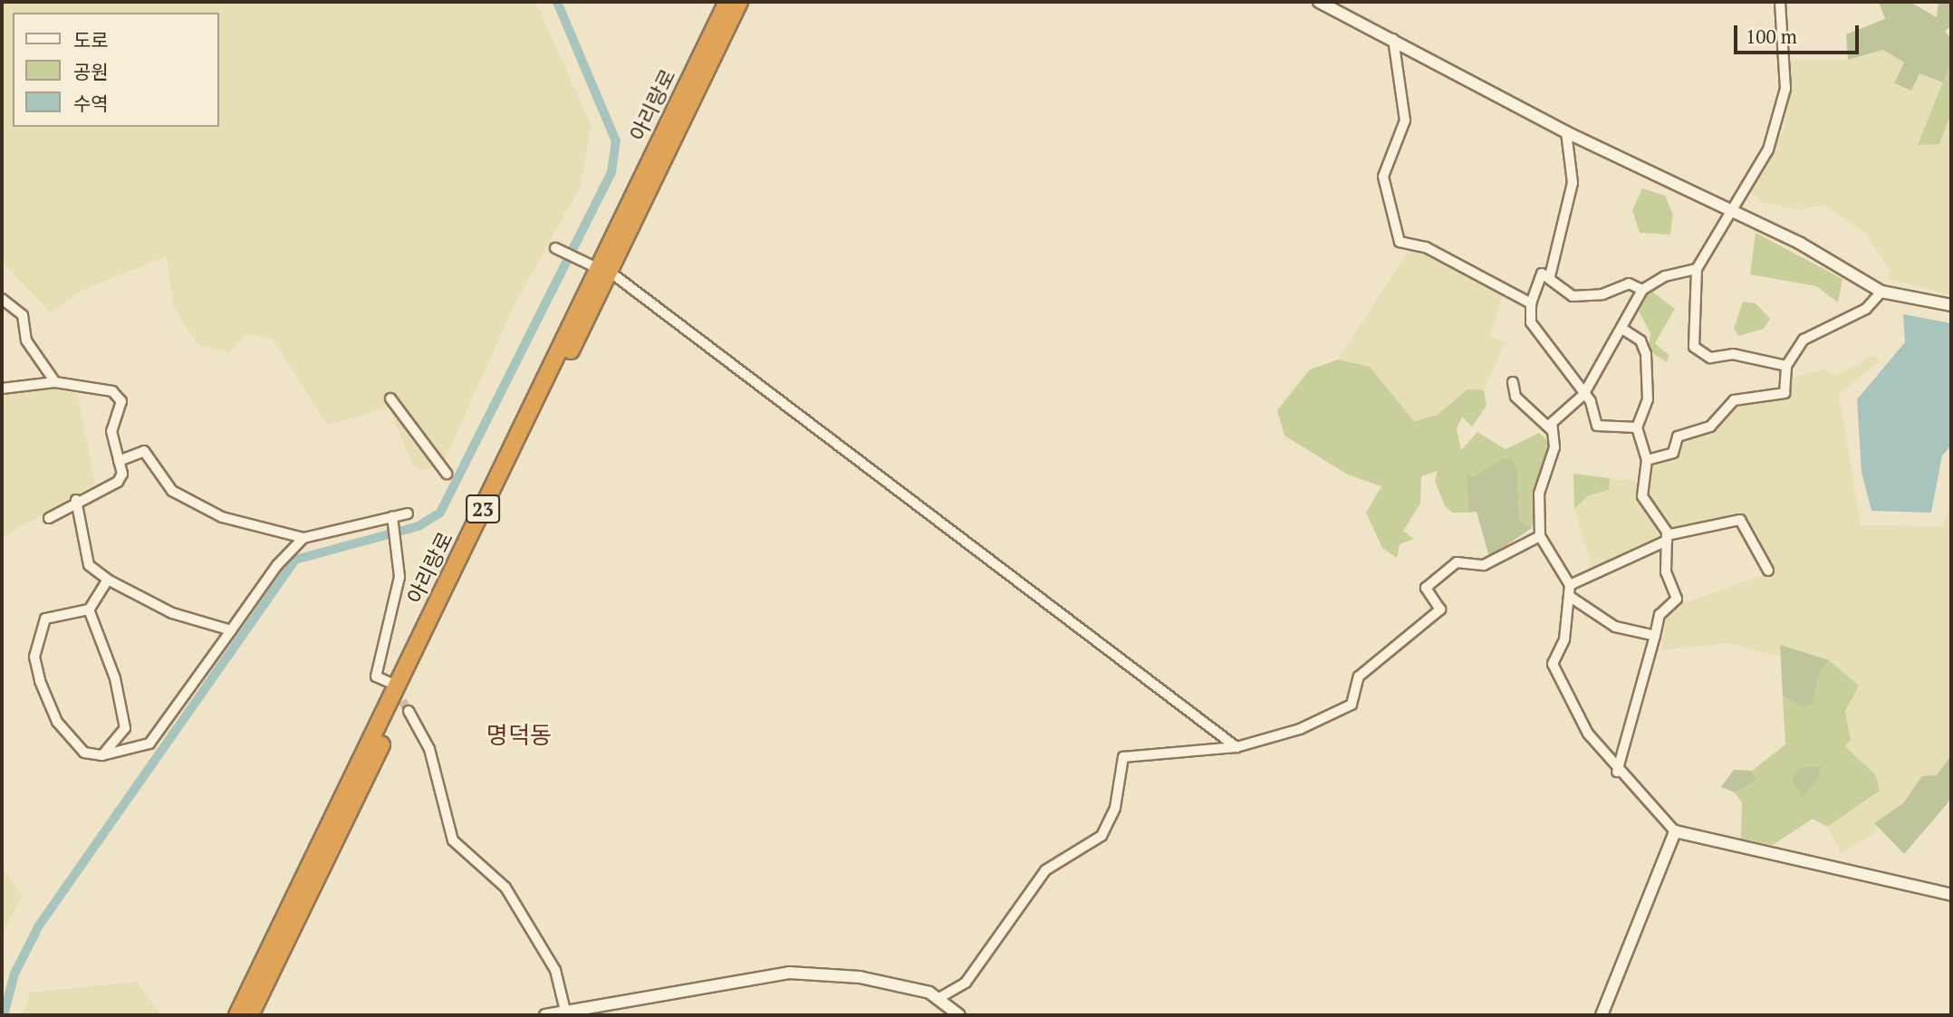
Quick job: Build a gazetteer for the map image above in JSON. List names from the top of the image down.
{
  "streets": {
    "highway": ["아리랑로", "23"]
  },
  "districts": ["명덕동"],
  "legend": ["도로", "공원", "수역"],
  "scale_bar": "100 m"
}
